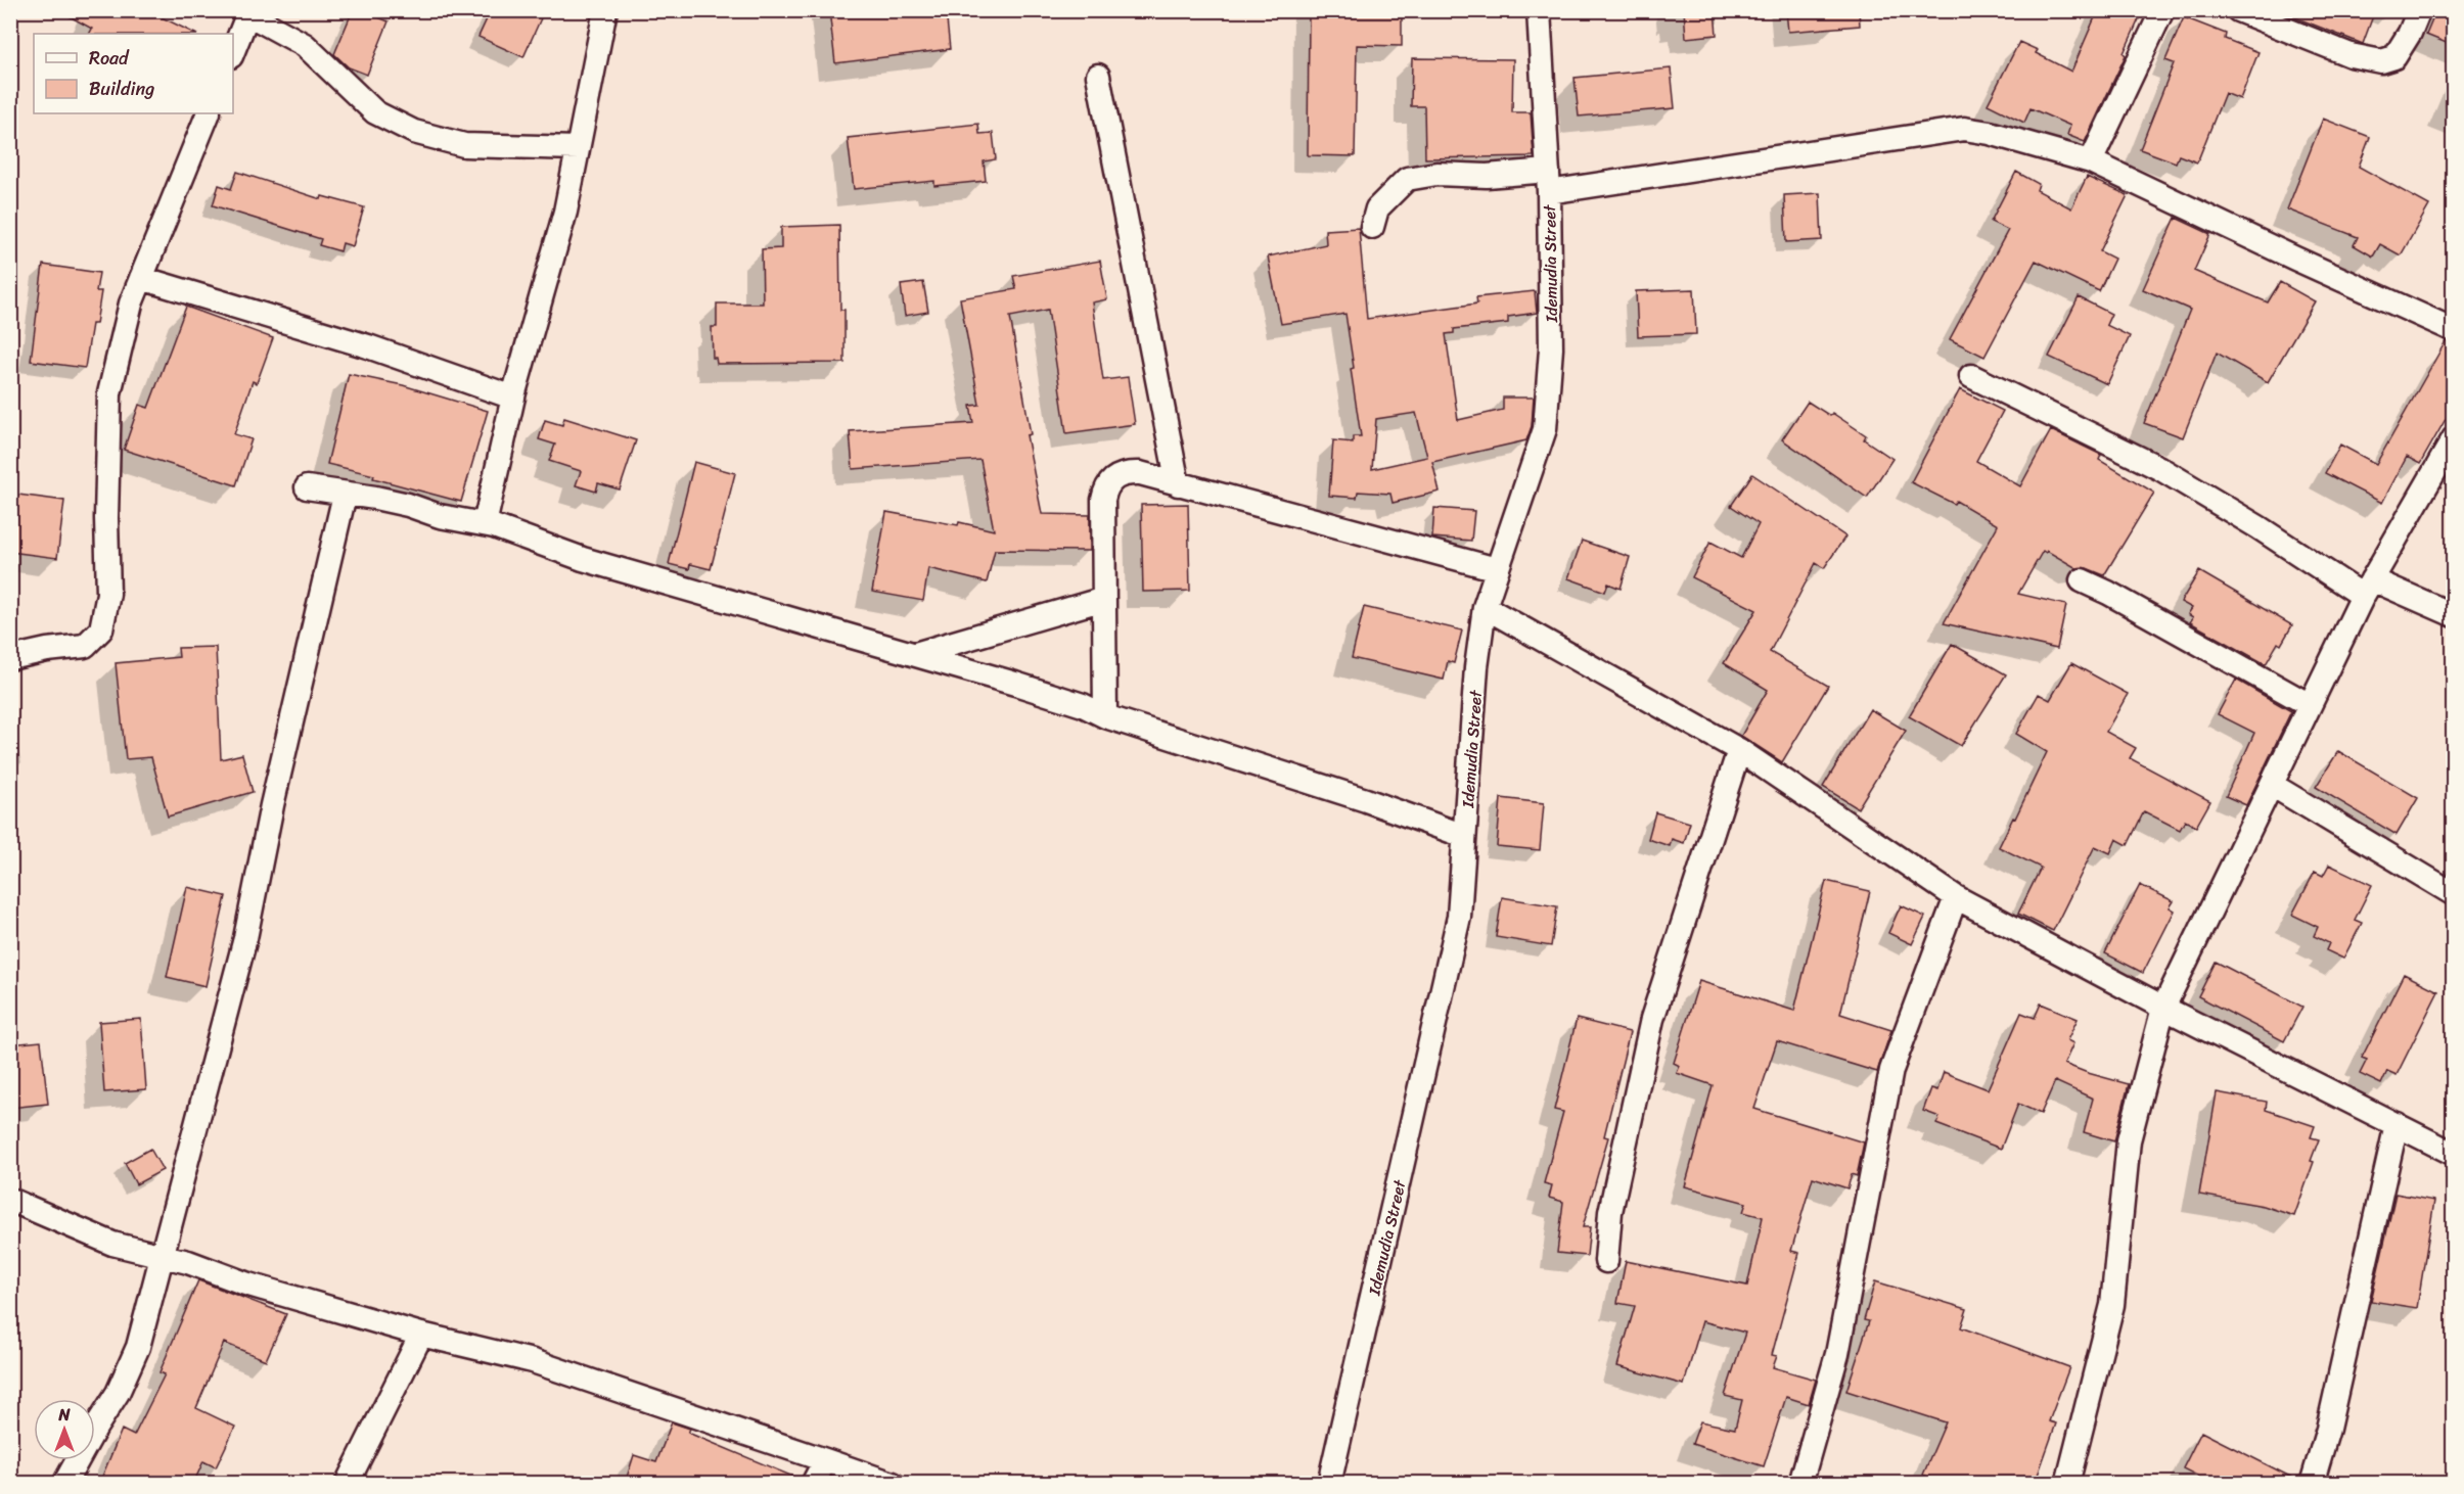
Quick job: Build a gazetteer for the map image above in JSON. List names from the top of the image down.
{
  "streets": {
    "street": ["Idemudia Street"]
  },
  "legend": ["Road", "Building"],
  "north": "top"
}
